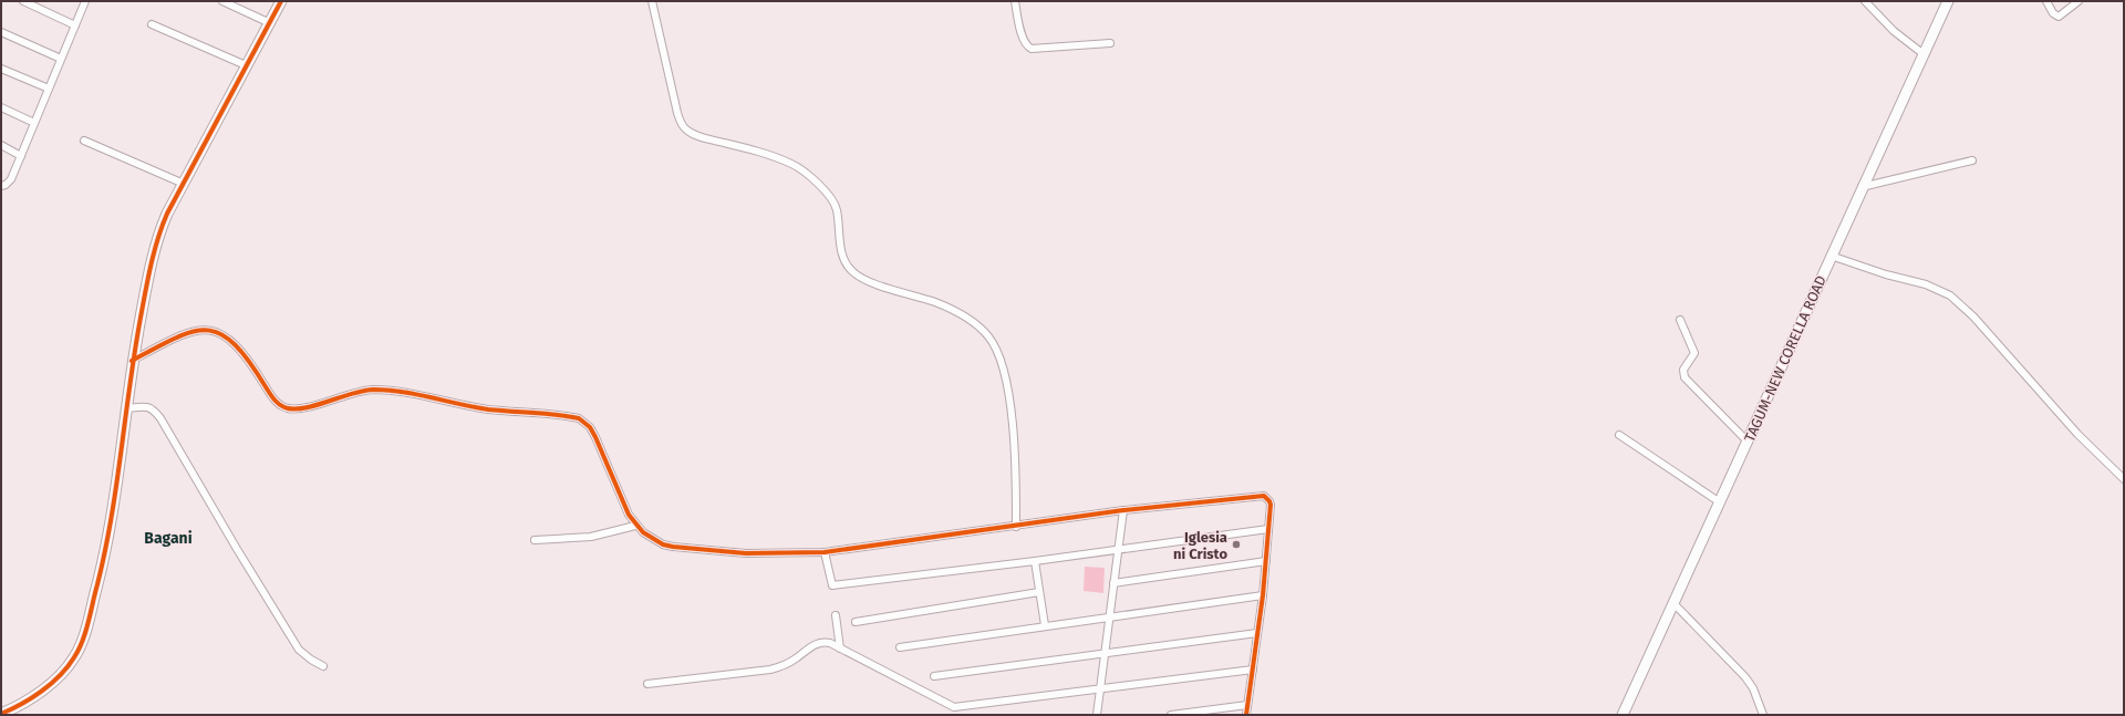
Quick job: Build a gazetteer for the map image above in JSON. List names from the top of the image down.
{
  "streets": {
    "street": ["TAGUM-NEW CORELLA ROAD"]
  },
  "districts": ["Bagani"],
  "places": ["Iglesia ni Cristo"]
}
